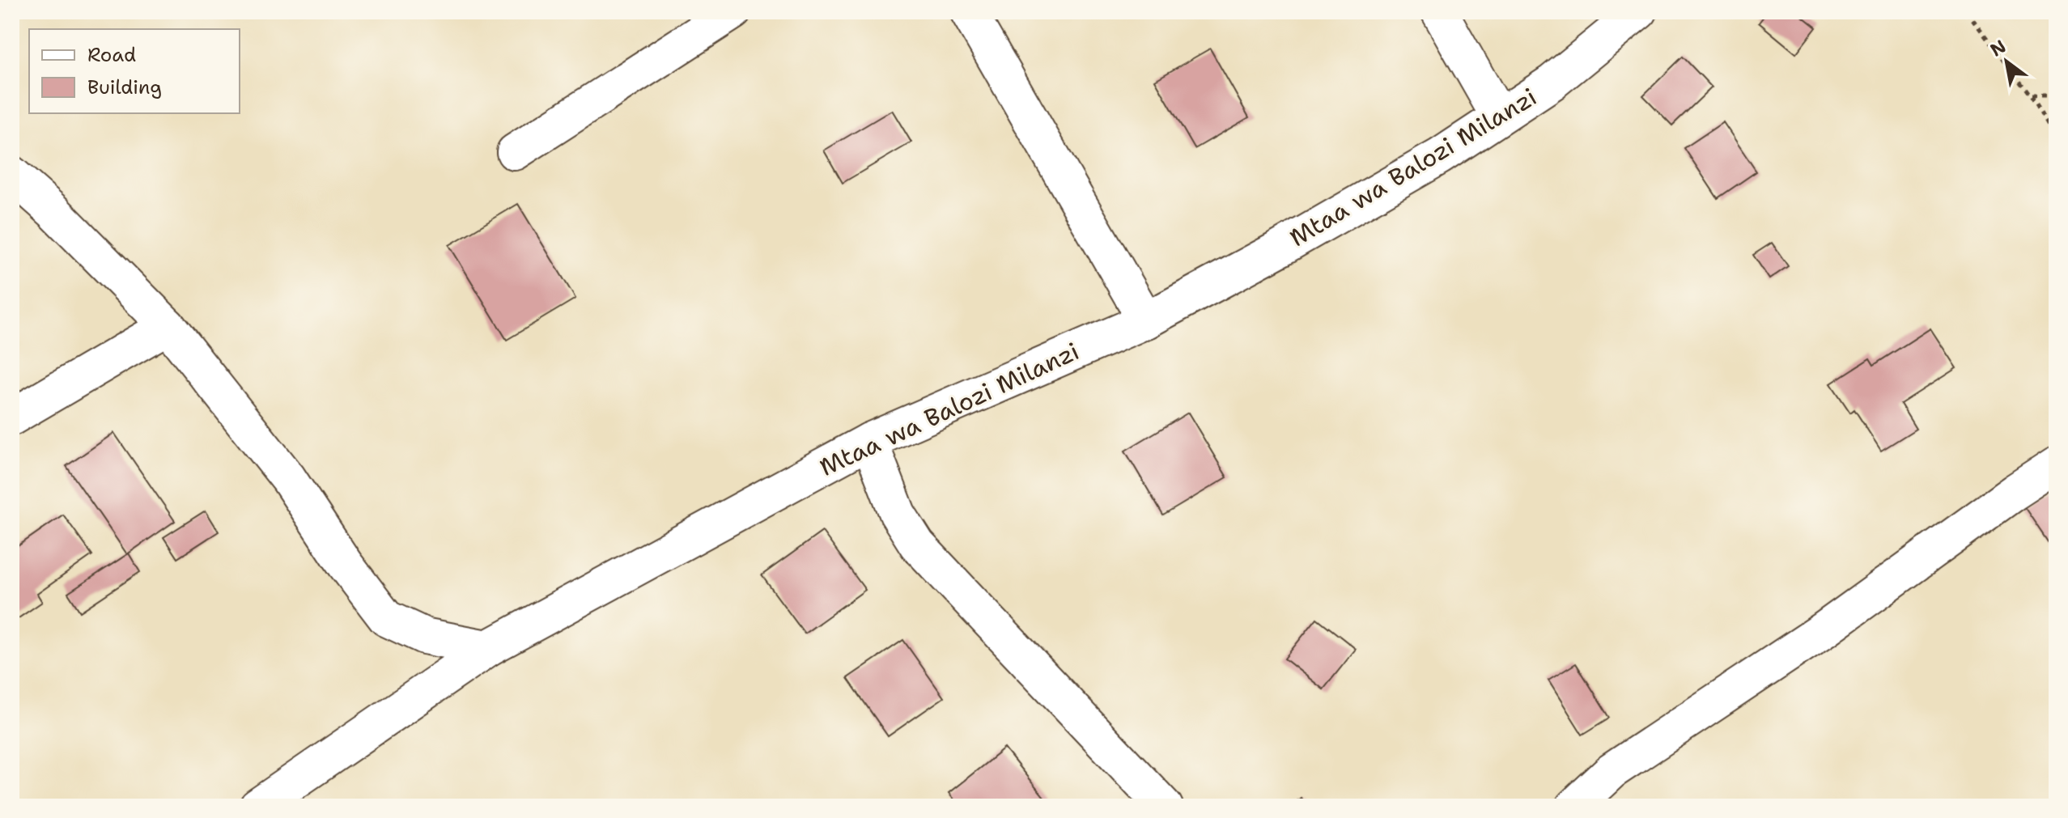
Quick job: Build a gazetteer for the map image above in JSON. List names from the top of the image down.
{
  "streets": {
    "street": ["Mtaa wa Balozi Milanzi"]
  },
  "legend": ["Road", "Building"],
  "north": "top left"
}
